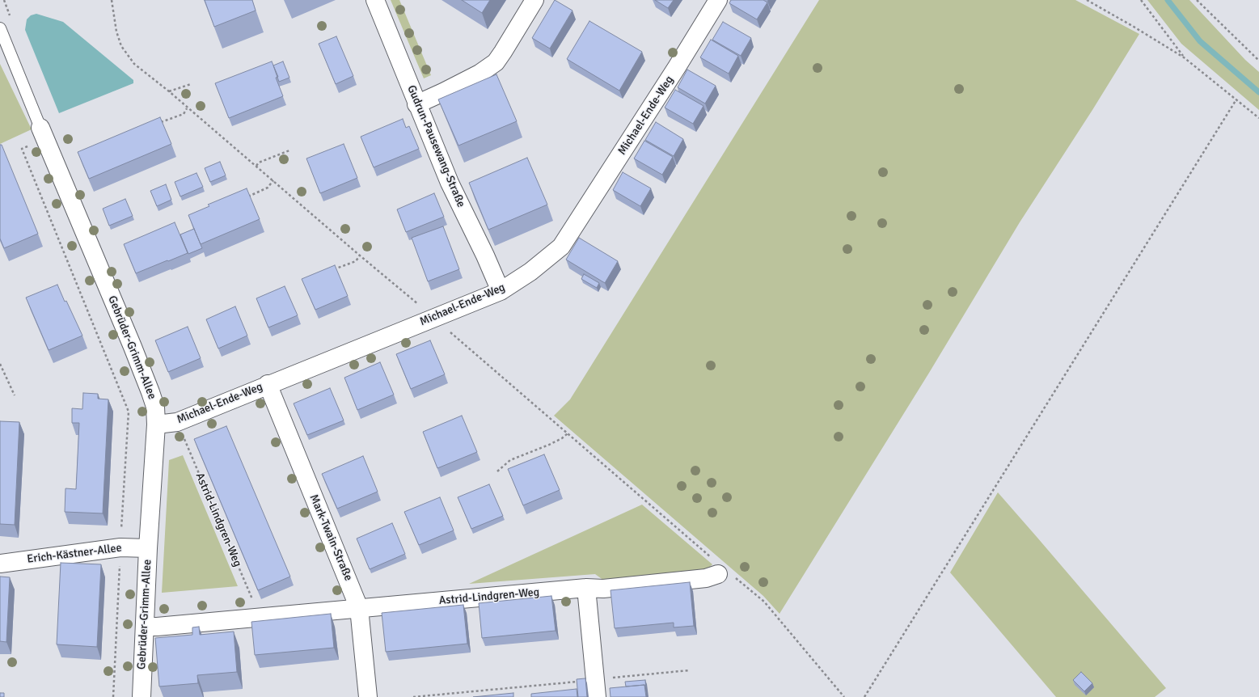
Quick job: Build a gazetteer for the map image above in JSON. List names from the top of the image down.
{
  "streets": {
    "street": [
      "Michael-Ende-Weg",
      "Gudrun-Pausewang-Straße",
      "Gebrüder-Grimm-Allee",
      "Astrid-Lindgren-Weg",
      "Mark-Twain-Straße",
      "Erich-Kästner-Allee"
    ]
  },
  "crossings": [
    ["Michael-Ende-Weg", "Gudrun-Pausewang-Straße"],
    ["Michael-Ende-Weg", "Gebrüder-Grimm-Allee"],
    ["Michael-Ende-Weg", "Astrid-Lindgren-Weg"],
    ["Michael-Ende-Weg", "Mark-Twain-Straße"],
    ["Gebrüder-Grimm-Allee", "Astrid-Lindgren-Weg"],
    ["Gebrüder-Grimm-Allee", "Erich-Kästner-Allee"],
    ["Astrid-Lindgren-Weg", "Mark-Twain-Straße"]
  ]
}
